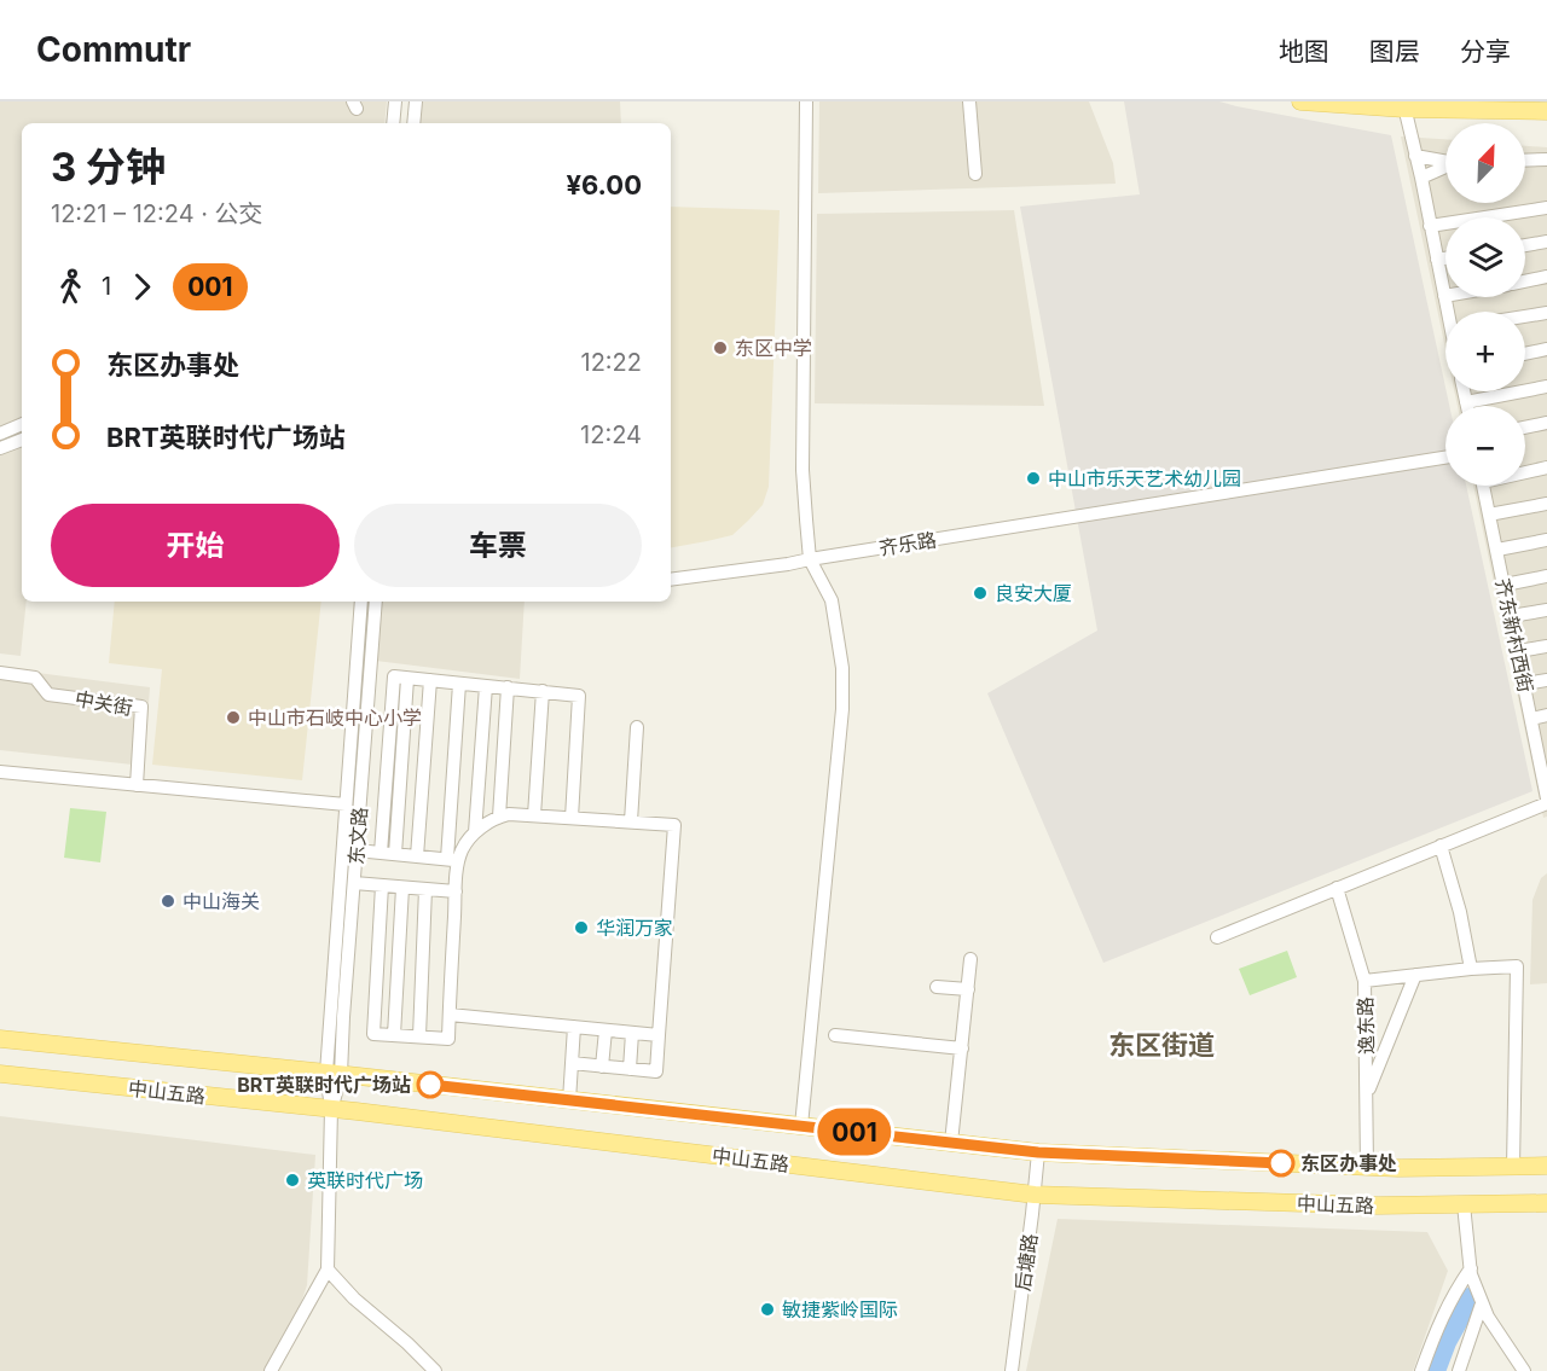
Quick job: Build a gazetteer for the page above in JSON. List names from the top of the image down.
{
  "streets": {
    "main road": ["中山五路"],
    "street": [
      "齐乐路",
      "齐东新村西街",
      "中关街",
      "东文路",
      "逸东路",
      "后塘路"
    ]
  },
  "crossings": [
    ["东文路", "中山五路"],
    ["逸东路", "中山五路"],
    ["中山五路", "后塘路"]
  ],
  "districts": ["东区街道"],
  "places": [
    "东区中学",
    "中山市乐天艺术幼儿园",
    "良安大厦",
    "中山市石岐中心小学",
    "中山海关",
    "华润万家",
    "BRT英联时代广场站",
    "东区办事处",
    "英联时代广场",
    "敏捷紫岭国际"
  ],
  "lines": ["bus line 001"],
  "north": "top right",
  "page": {
    "header": "Commutr",
    "nav": ["地图", "图层", "分享"],
    "on_map": "001",
    "map_buttons": ["+", "−"],
    "heading": ["3 分钟", "12:21 – 12:24 · 公交", "¥6.00"],
    "legs": ["1", "001"],
    "list": [
      {
        "name": "东区办事处",
        "value": "12:22"
      },
      {
        "name": "BRT英联时代广场站",
        "value": "12:24"
      }
    ],
    "buttons": ["开始", "车票"]
  }
}
